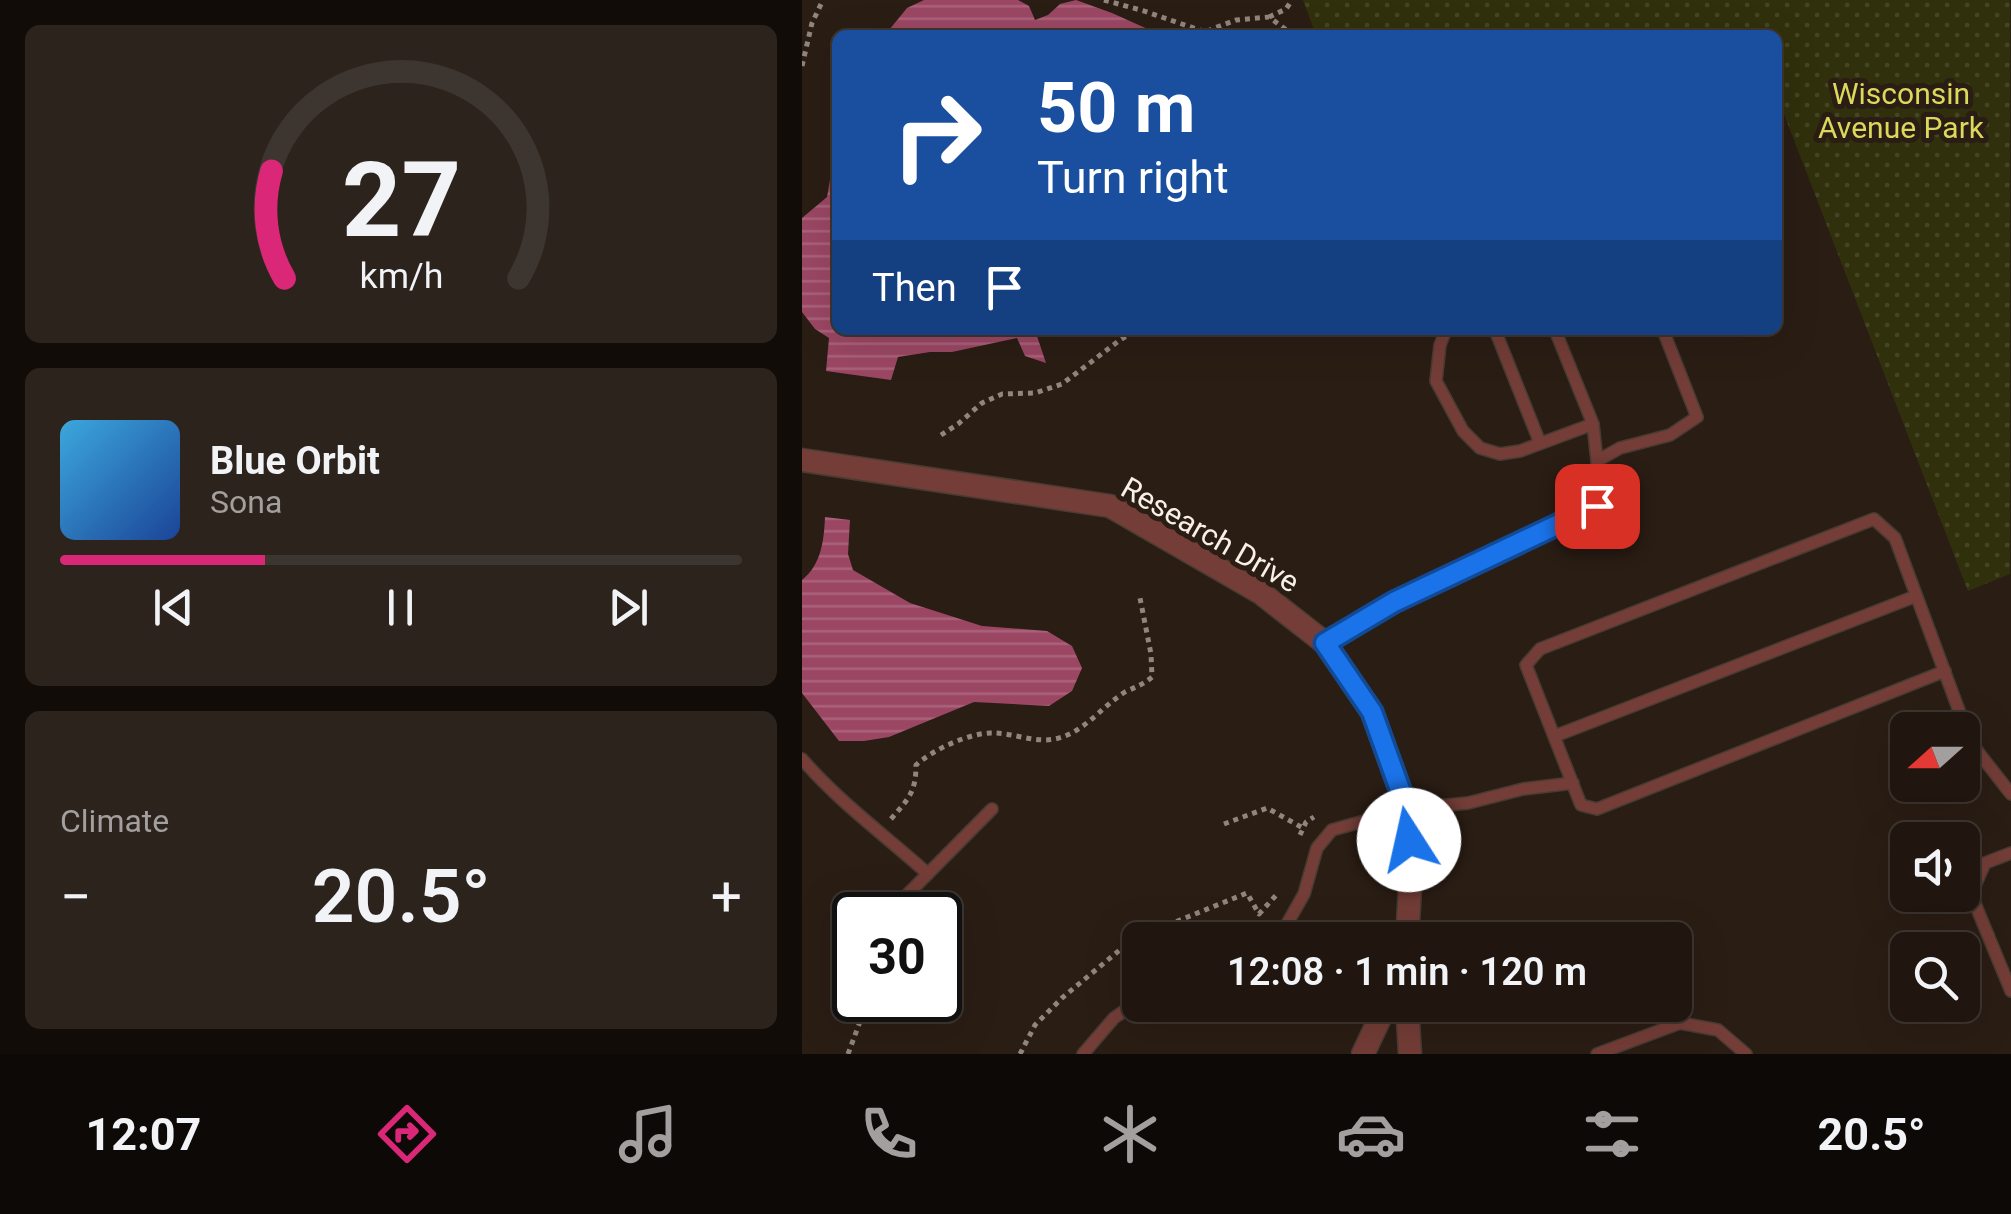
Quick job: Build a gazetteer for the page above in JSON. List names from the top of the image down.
{
  "streets": {
    "street": ["Research Drive"]
  },
  "parks": ["Wisconsin Avenue Park"],
  "north": "left",
  "page": {
    "turn": ["50 m", "Turn right"],
    "then": "Then",
    "song": ["Blue Orbit", "Sona"],
    "tile": "Climate",
    "heat": ["−", "20.5°", "+"],
    "limit": "30",
    "trip": "12:08 · 1 min · 120 m",
    "tabs": ["12:07", "20.5°"],
    "gauge": ["27", "km/h"]
  }
}
